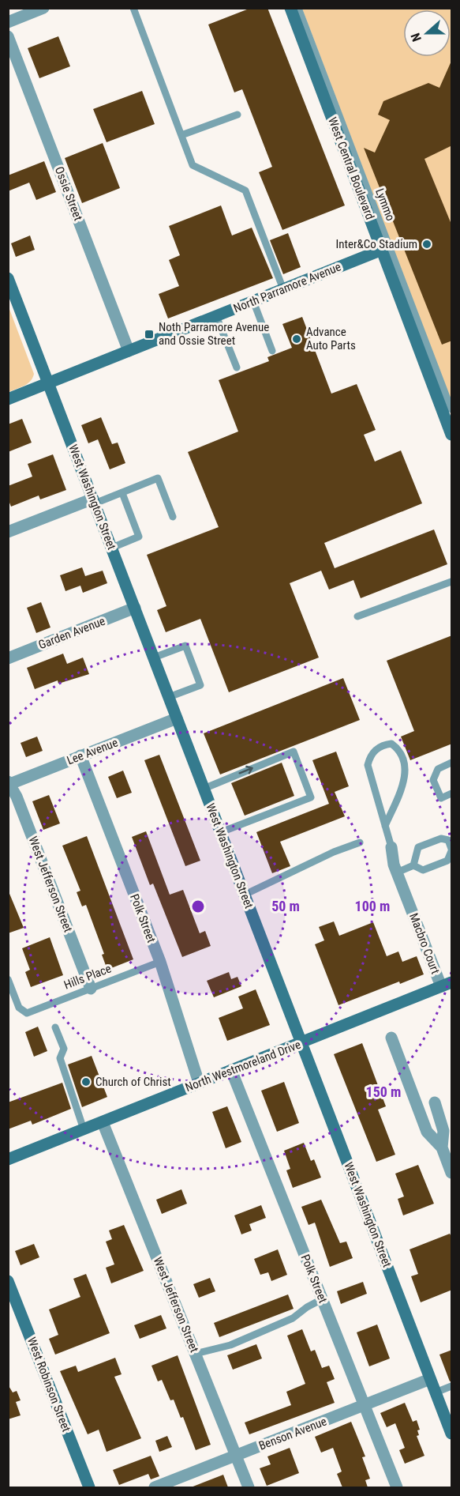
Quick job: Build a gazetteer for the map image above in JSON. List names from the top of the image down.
{
  "streets": {
    "street": [
      "West Central Boulevard",
      "Ossie Street",
      "North Parramore Avenue",
      "West Washington Street",
      "Garden Avenue",
      "Lee Avenue",
      "West Jefferson Street",
      "Polk Street",
      "Macbro Court",
      "North Westmoreland Drive",
      "West Robinson Street",
      "Benson Avenue"
    ],
    "lane": ["Lymmo", "Hills Place"]
  },
  "crossings": [
    ["West Central Boulevard", "North Parramore Avenue"],
    ["Ossie Street", "North Parramore Avenue"],
    ["North Parramore Avenue", "West Washington Street"],
    ["West Washington Street", "Garden Avenue"],
    ["West Washington Street", "Lee Avenue"],
    ["West Washington Street", "North Westmoreland Drive"],
    ["West Washington Street", "Benson Avenue"],
    ["Lee Avenue", "West Jefferson Street"],
    ["Lee Avenue", "Polk Street"],
    ["West Jefferson Street", "Hills Place"],
    ["West Jefferson Street", "North Westmoreland Drive"],
    ["West Jefferson Street", "Benson Avenue"],
    ["Polk Street", "Hills Place"],
    ["Polk Street", "North Westmoreland Drive"],
    ["Polk Street", "Benson Avenue"],
    ["Macbro Court", "North Westmoreland Drive"]
  ],
  "places": {
    "other": ["Inter&Co Stadium", "Advance Auto Parts", "Church of Christ"],
    "transit": ["Noth Parramore Avenue and Ossie Street"]
  },
  "north": "left",
  "rings": ["50 m", "100 m", "150 m"]
}
